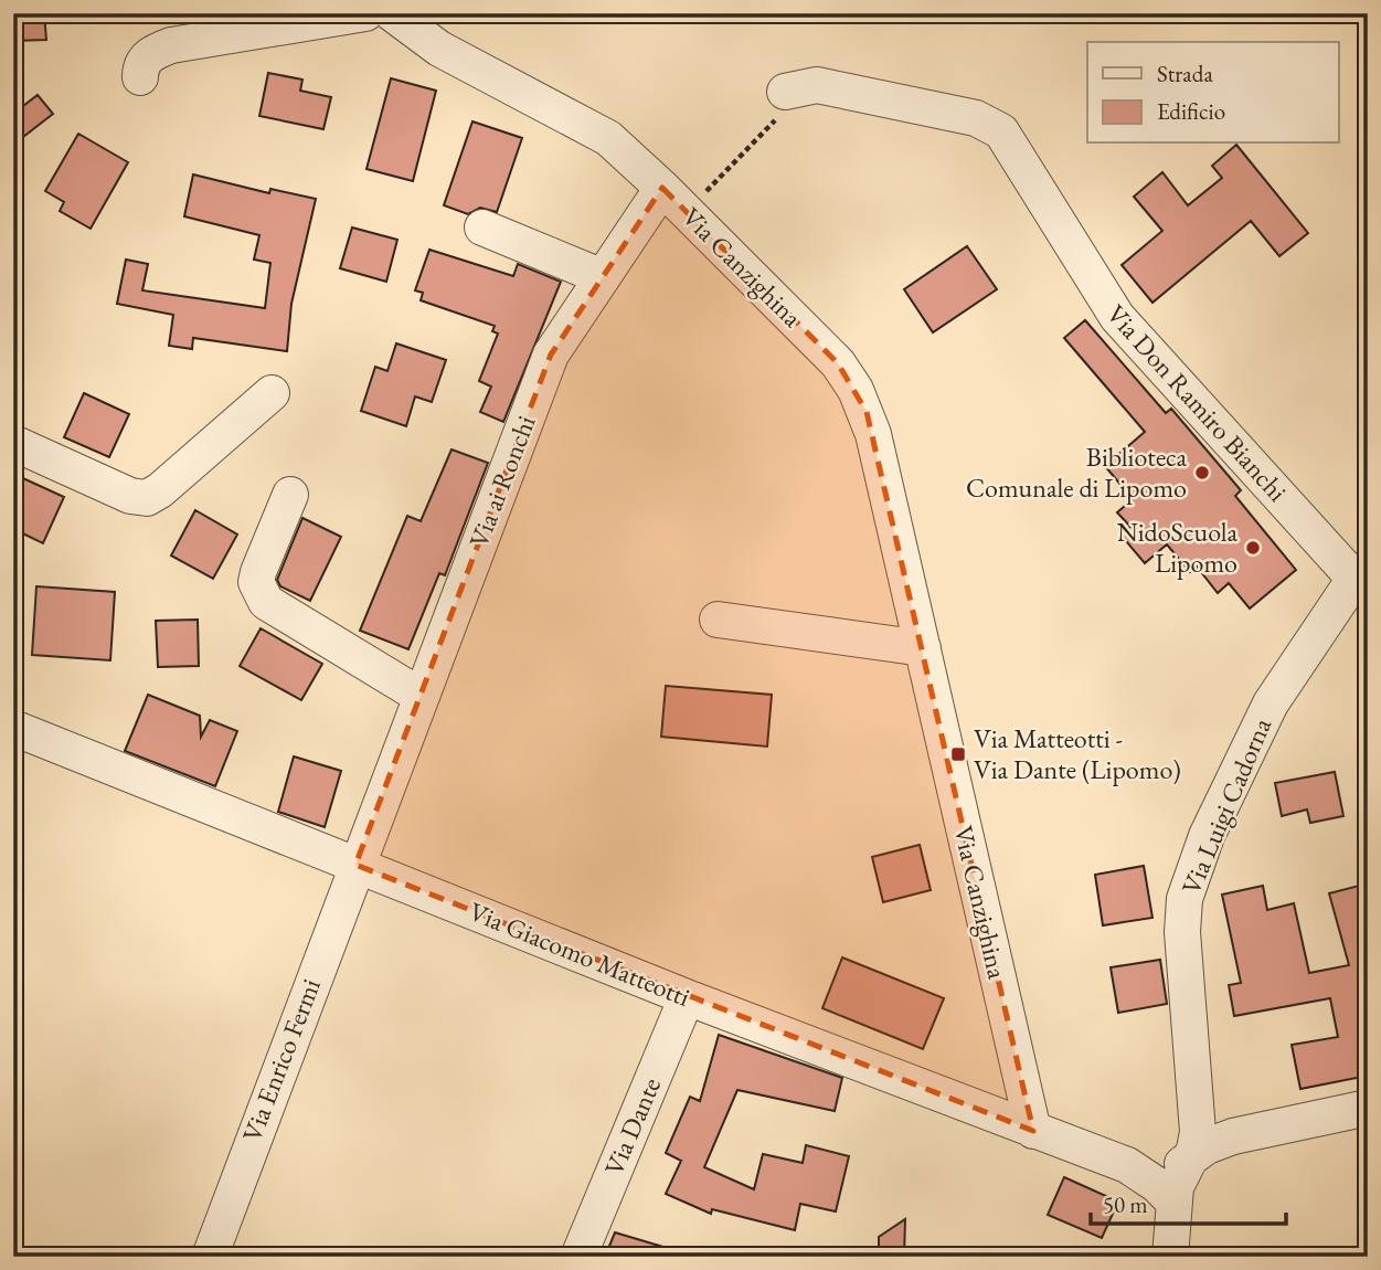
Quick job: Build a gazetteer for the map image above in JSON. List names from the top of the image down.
{
  "streets": {
    "street": [
      "Via Canzighina",
      "Via Don Ramiro Bianchi",
      "Via ai Ronchi",
      "Via Luigi Cadorna",
      "Via Giacomo Matteotti",
      "Via Enrico Fermi",
      "Via Dante"
    ]
  },
  "crossings": [
    ["Via Canzighina", "Via ai Ronchi"],
    ["Via Canzighina", "Via Giacomo Matteotti"],
    ["Via Don Ramiro Bianchi", "Via Luigi Cadorna"],
    ["Via ai Ronchi", "Via Giacomo Matteotti"],
    ["Via ai Ronchi", "Via Enrico Fermi"],
    ["Via Luigi Cadorna", "Via Giacomo Matteotti"],
    ["Via Giacomo Matteotti", "Via Enrico Fermi"],
    ["Via Giacomo Matteotti", "Via Dante"]
  ],
  "places": {
    "other": ["Biblioteca Comunale di Lipomo", "NidoScuola Lipomo"],
    "transit": ["Via Matteotti - Via Dante (Lipomo)"]
  },
  "legend": ["Strada", "Edificio"],
  "scale_bar": "50 m"
}
